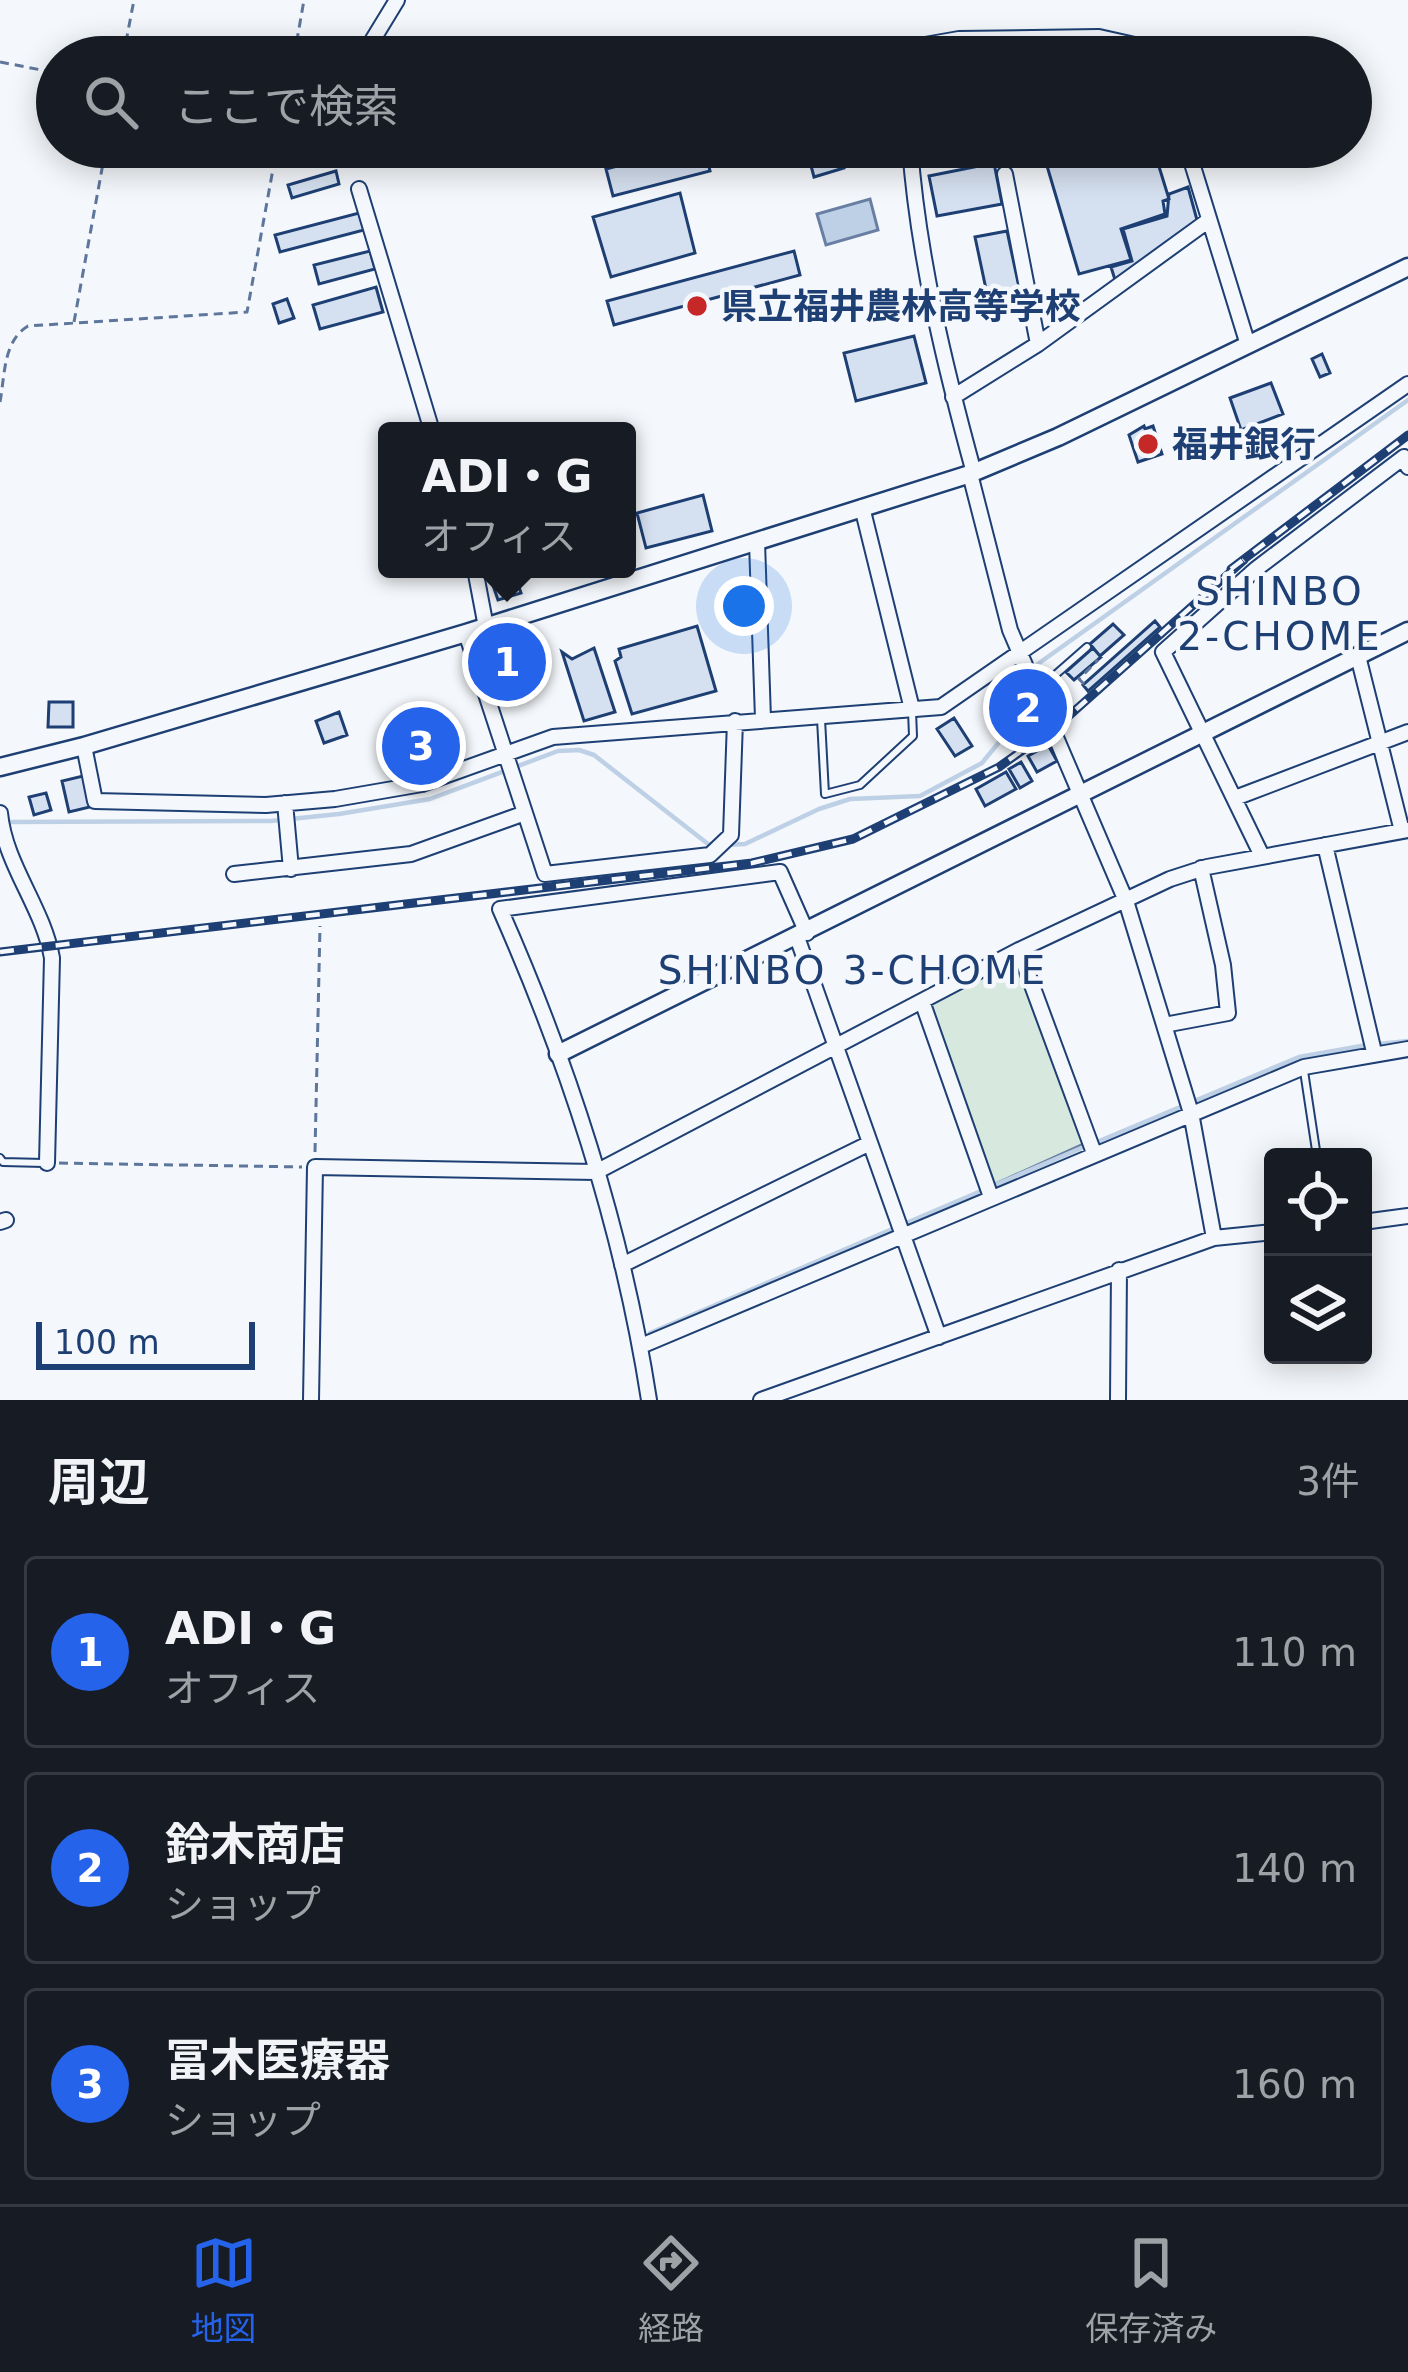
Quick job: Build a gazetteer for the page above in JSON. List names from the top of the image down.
{
  "districts": ["SHINBO 2-CHOME", "SHINBO 3-CHOME"],
  "places": ["県立福井農林高等学校", "福井銀行"],
  "scale_bar": "100 m",
  "page": {
    "search": "ここで検索",
    "popup": ["ADI・G", "オフィス"],
    "pins": ["1", "2", "3"],
    "scale": "100 m",
    "heading": ["周辺", "3件"],
    "list": [
      {
        "mark": "1",
        "name": "ADI・G",
        "note": "オフィス",
        "value": "110 m"
      },
      {
        "mark": "2",
        "name": "鈴木商店",
        "note": "ショップ",
        "value": "140 m"
      },
      {
        "mark": "3",
        "name": "冨木医療器",
        "note": "ショップ",
        "value": "160 m"
      }
    ],
    "nav": ["地図", "経路", "保存済み"]
  }
}
